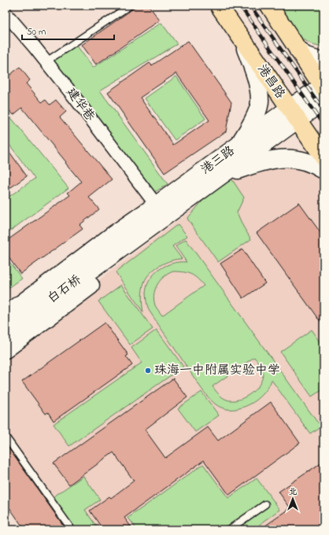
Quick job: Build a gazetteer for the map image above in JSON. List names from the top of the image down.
{
  "streets": {
    "main road": ["港昌路", "港三路", "白石桥"],
    "street": ["建华巷"]
  },
  "crossings": [
    ["港昌路", "港三路"]
  ],
  "places": ["珠海一中附属实验中学"],
  "scale_bar": "50 m",
  "north": "top"
}
